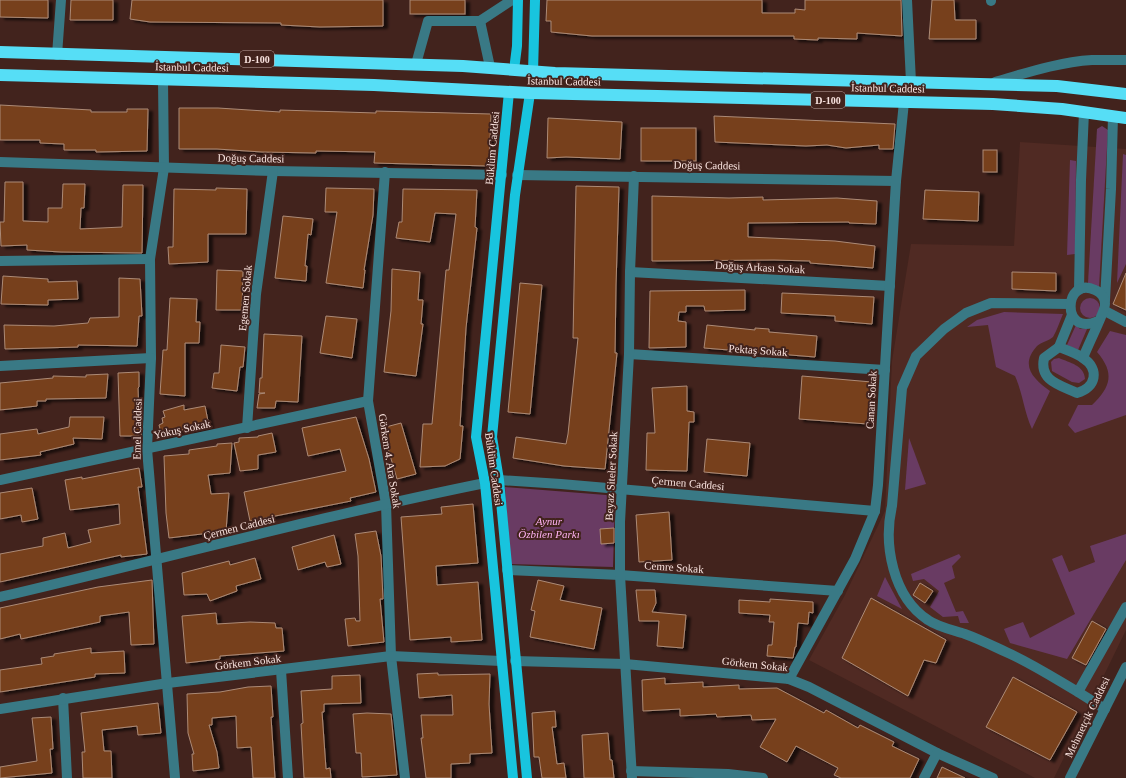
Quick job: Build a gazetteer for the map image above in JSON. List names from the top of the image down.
{
  "streets": {
    "highway": ["D-100", "İstanbul Caddesi"],
    "main road": ["Büklüm Caddesi"],
    "street": [
      "Doğuş Caddesi",
      "Doğuş Arkası Sokak",
      "Egemen Sokak",
      "Pektaş Sokak",
      "Canan Sokak",
      "Emel Caddesi",
      "Yokuş Sokak",
      "Görkem 4. Ara Sokak",
      "Beyaz Siteler Sokak",
      "Çermen Caddesi",
      "Cemre Sokak",
      "Görkem Sokak",
      "Mehmetçik Caddesi"
    ]
  },
  "crossings": [
    ["İstanbul Caddesi", "Büklüm Caddesi"],
    ["İstanbul Caddesi", "Canan Sokak"],
    ["İstanbul Caddesi", "Emel Caddesi"],
    ["Büklüm Caddesi", "Doğuş Caddesi"],
    ["Büklüm Caddesi", "Çermen Caddesi"],
    ["Büklüm Caddesi", "Cemre Sokak"],
    ["Büklüm Caddesi", "Görkem Sokak"],
    ["Doğuş Caddesi", "Egemen Sokak"],
    ["Doğuş Caddesi", "Canan Sokak"],
    ["Doğuş Caddesi", "Emel Caddesi"],
    ["Doğuş Caddesi", "Görkem 4. Ara Sokak"],
    ["Doğuş Caddesi", "Beyaz Siteler Sokak"],
    ["Doğuş Arkası Sokak", "Canan Sokak"],
    ["Doğuş Arkası Sokak", "Beyaz Siteler Sokak"],
    ["Egemen Sokak", "Yokuş Sokak"],
    ["Pektaş Sokak", "Canan Sokak"],
    ["Pektaş Sokak", "Beyaz Siteler Sokak"],
    ["Canan Sokak", "Çermen Caddesi"],
    ["Canan Sokak", "Cemre Sokak"],
    ["Canan Sokak", "Görkem Sokak"],
    ["Emel Caddesi", "Yokuş Sokak"],
    ["Emel Caddesi", "Çermen Caddesi"],
    ["Emel Caddesi", "Görkem Sokak"],
    ["Yokuş Sokak", "Görkem 4. Ara Sokak"],
    ["Görkem 4. Ara Sokak", "Çermen Caddesi"],
    ["Görkem 4. Ara Sokak", "Görkem Sokak"],
    ["Beyaz Siteler Sokak", "Çermen Caddesi"],
    ["Beyaz Siteler Sokak", "Cemre Sokak"],
    ["Beyaz Siteler Sokak", "Görkem Sokak"]
  ],
  "parks": ["Aynur Özbilen Parkı"]
}
